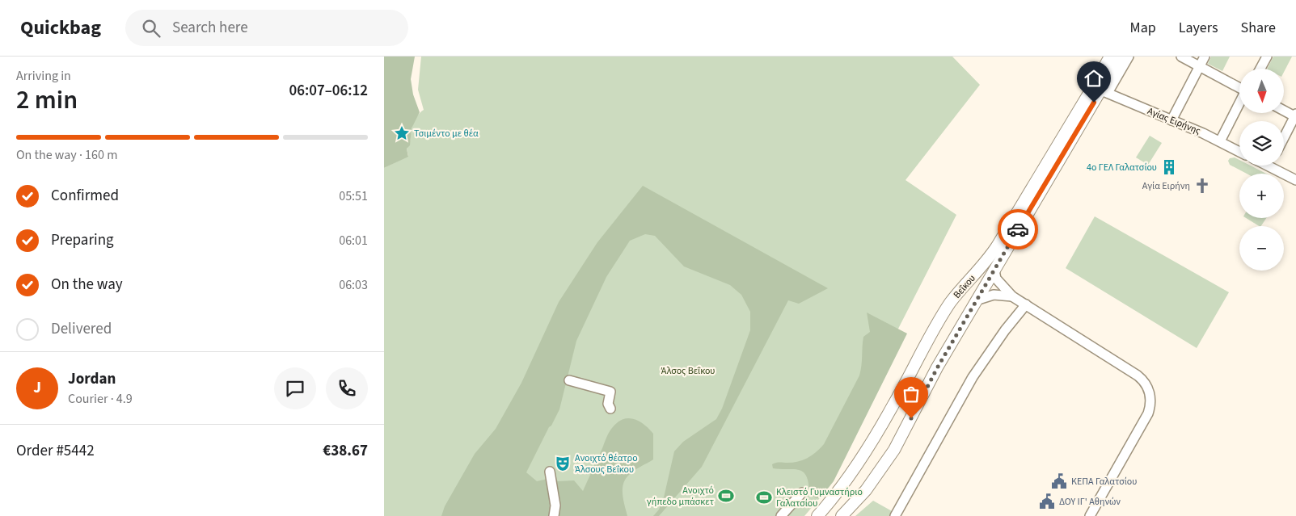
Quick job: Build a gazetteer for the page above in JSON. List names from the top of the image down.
{
  "streets": {
    "main road": ["Βεΐκου"],
    "street": ["Αγίας Ειρήνης"]
  },
  "crossings": [
    ["Αγίας Ειρήνης", "Βεΐκου"]
  ],
  "parks": ["Άλσος Βεΐκου"],
  "places": {
    "place": ["Τσιμέντο με θέα"],
    "building": ["4ο ΓΕΛ Γαλατσίου"],
    "church": ["Αγία Ειρήνη"],
    "theatre": ["Ανοιχτό θέατρο Άλσους Βεΐκου"],
    "public building": ["ΚΕΠΑ Γαλατσίου", "ΔΟΥ ΙΓ' Αθηνών"],
    "sports": ["Ανοιχτό γήπεδο μπάσκετ", "Κλειστό Γυμναστήριο Γαλατσίου"]
  },
  "north": "bottom",
  "page": {
    "header": "Quickbag",
    "search": "Search here",
    "nav": ["Map", "Layers", "Share"],
    "heading": ["2 min", "Arriving in", "06:07–06:12"],
    "panel": [
      "Jordan",
      "Courier · 4.9",
      "Order #5442",
      "€38.67"
    ],
    "map_buttons": ["+", "−"],
    "bar": "On the way · 160 m",
    "list": [
      ["Confirmed", "05:51"],
      ["Preparing", "06:01"],
      ["On the way", "06:03"],
      "Delivered"
    ],
    "round": "J"
  }
}
